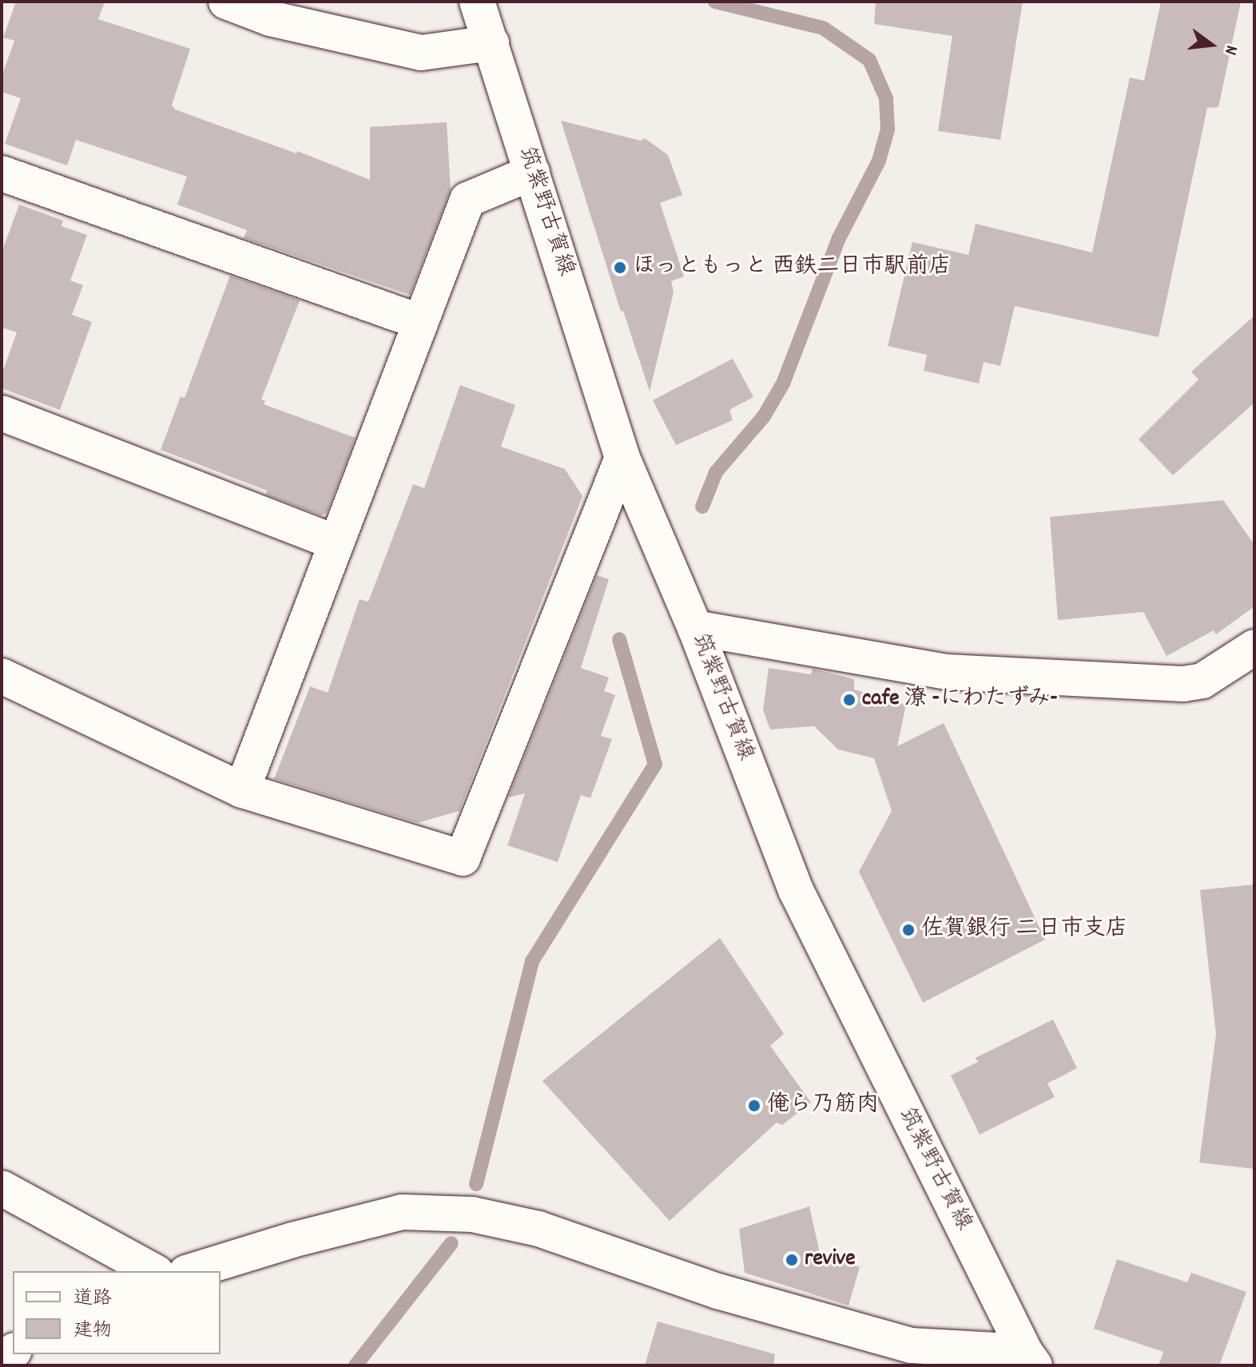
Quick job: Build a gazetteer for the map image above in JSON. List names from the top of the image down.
{
  "streets": {
    "street": ["筑紫野古賀線"]
  },
  "places": [
    "ほっともっと 西鉄二日市駅前店",
    "cafe 潦 -にわたずみ-",
    "佐賀銀行 二日市支店",
    "俺ら乃筋肉",
    "revive"
  ],
  "legend": ["道路", "建物"],
  "north": "right"
}
